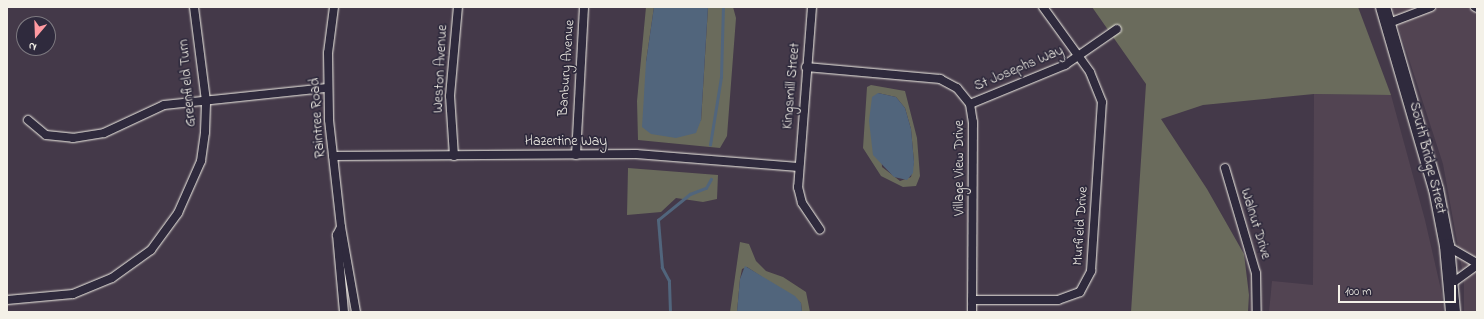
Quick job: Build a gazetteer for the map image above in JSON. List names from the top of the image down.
{
  "streets": {
    "highway": ["South Bridge Street"],
    "street": [
      "Banbury Avenue",
      "Weston Avenue",
      "St Josephs Way",
      "Greenfield Turn",
      "Kingsmill Street",
      "Raintree Road",
      "Hazertine Way",
      "Village View Drive",
      "Walnut Drive",
      "Murfield Drive"
    ]
  },
  "crossings": [
    ["Banbury Avenue", "Hazertine Way"],
    ["Weston Avenue", "Hazertine Way"],
    ["St Josephs Way", "Village View Drive"],
    ["St Josephs Way", "Murfield Drive"],
    ["Kingsmill Street", "Hazertine Way"],
    ["Kingsmill Street", "Village View Drive"],
    ["Raintree Road", "Hazertine Way"],
    ["Village View Drive", "Murfield Drive"]
  ],
  "scale_bar": "100 m",
  "north": "bottom"
}
